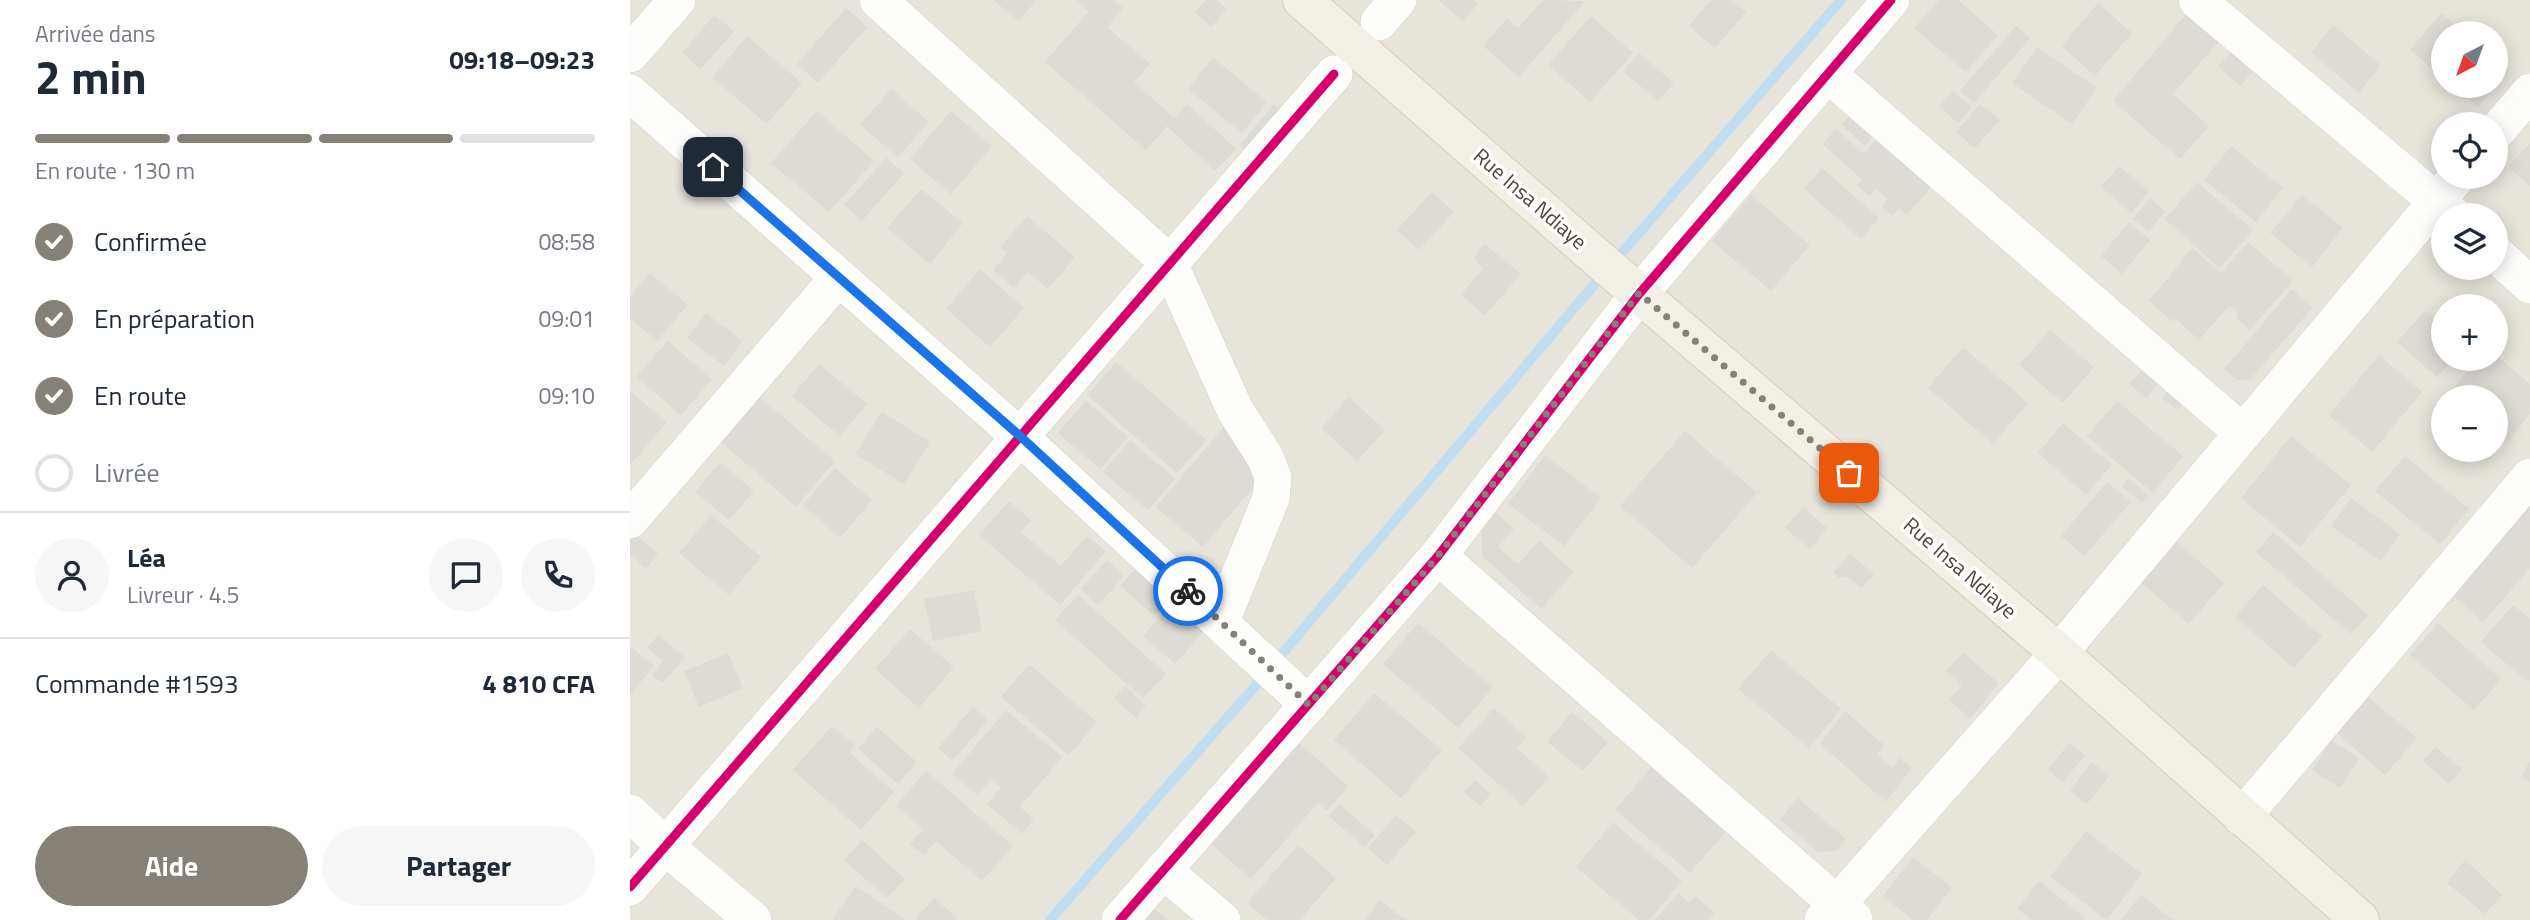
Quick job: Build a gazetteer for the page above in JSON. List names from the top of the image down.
{
  "streets": {
    "main road": ["Rue Insa Ndiaye"]
  },
  "north": "bottom left",
  "page": {
    "heading": ["2 min", "Arrivée dans", "09:18–09:23"],
    "panel": [
      "Léa",
      "Livreur · 4.5",
      "Commande #1593",
      "4 810 CFA"
    ],
    "map_buttons": ["+", "−"],
    "bar": "En route · 130 m",
    "list": [
      ["Confirmée", "08:58"],
      ["En préparation", "09:01"],
      ["En route", "09:10"],
      "Livrée"
    ],
    "buttons": ["Aide", "Partager"]
  }
}
